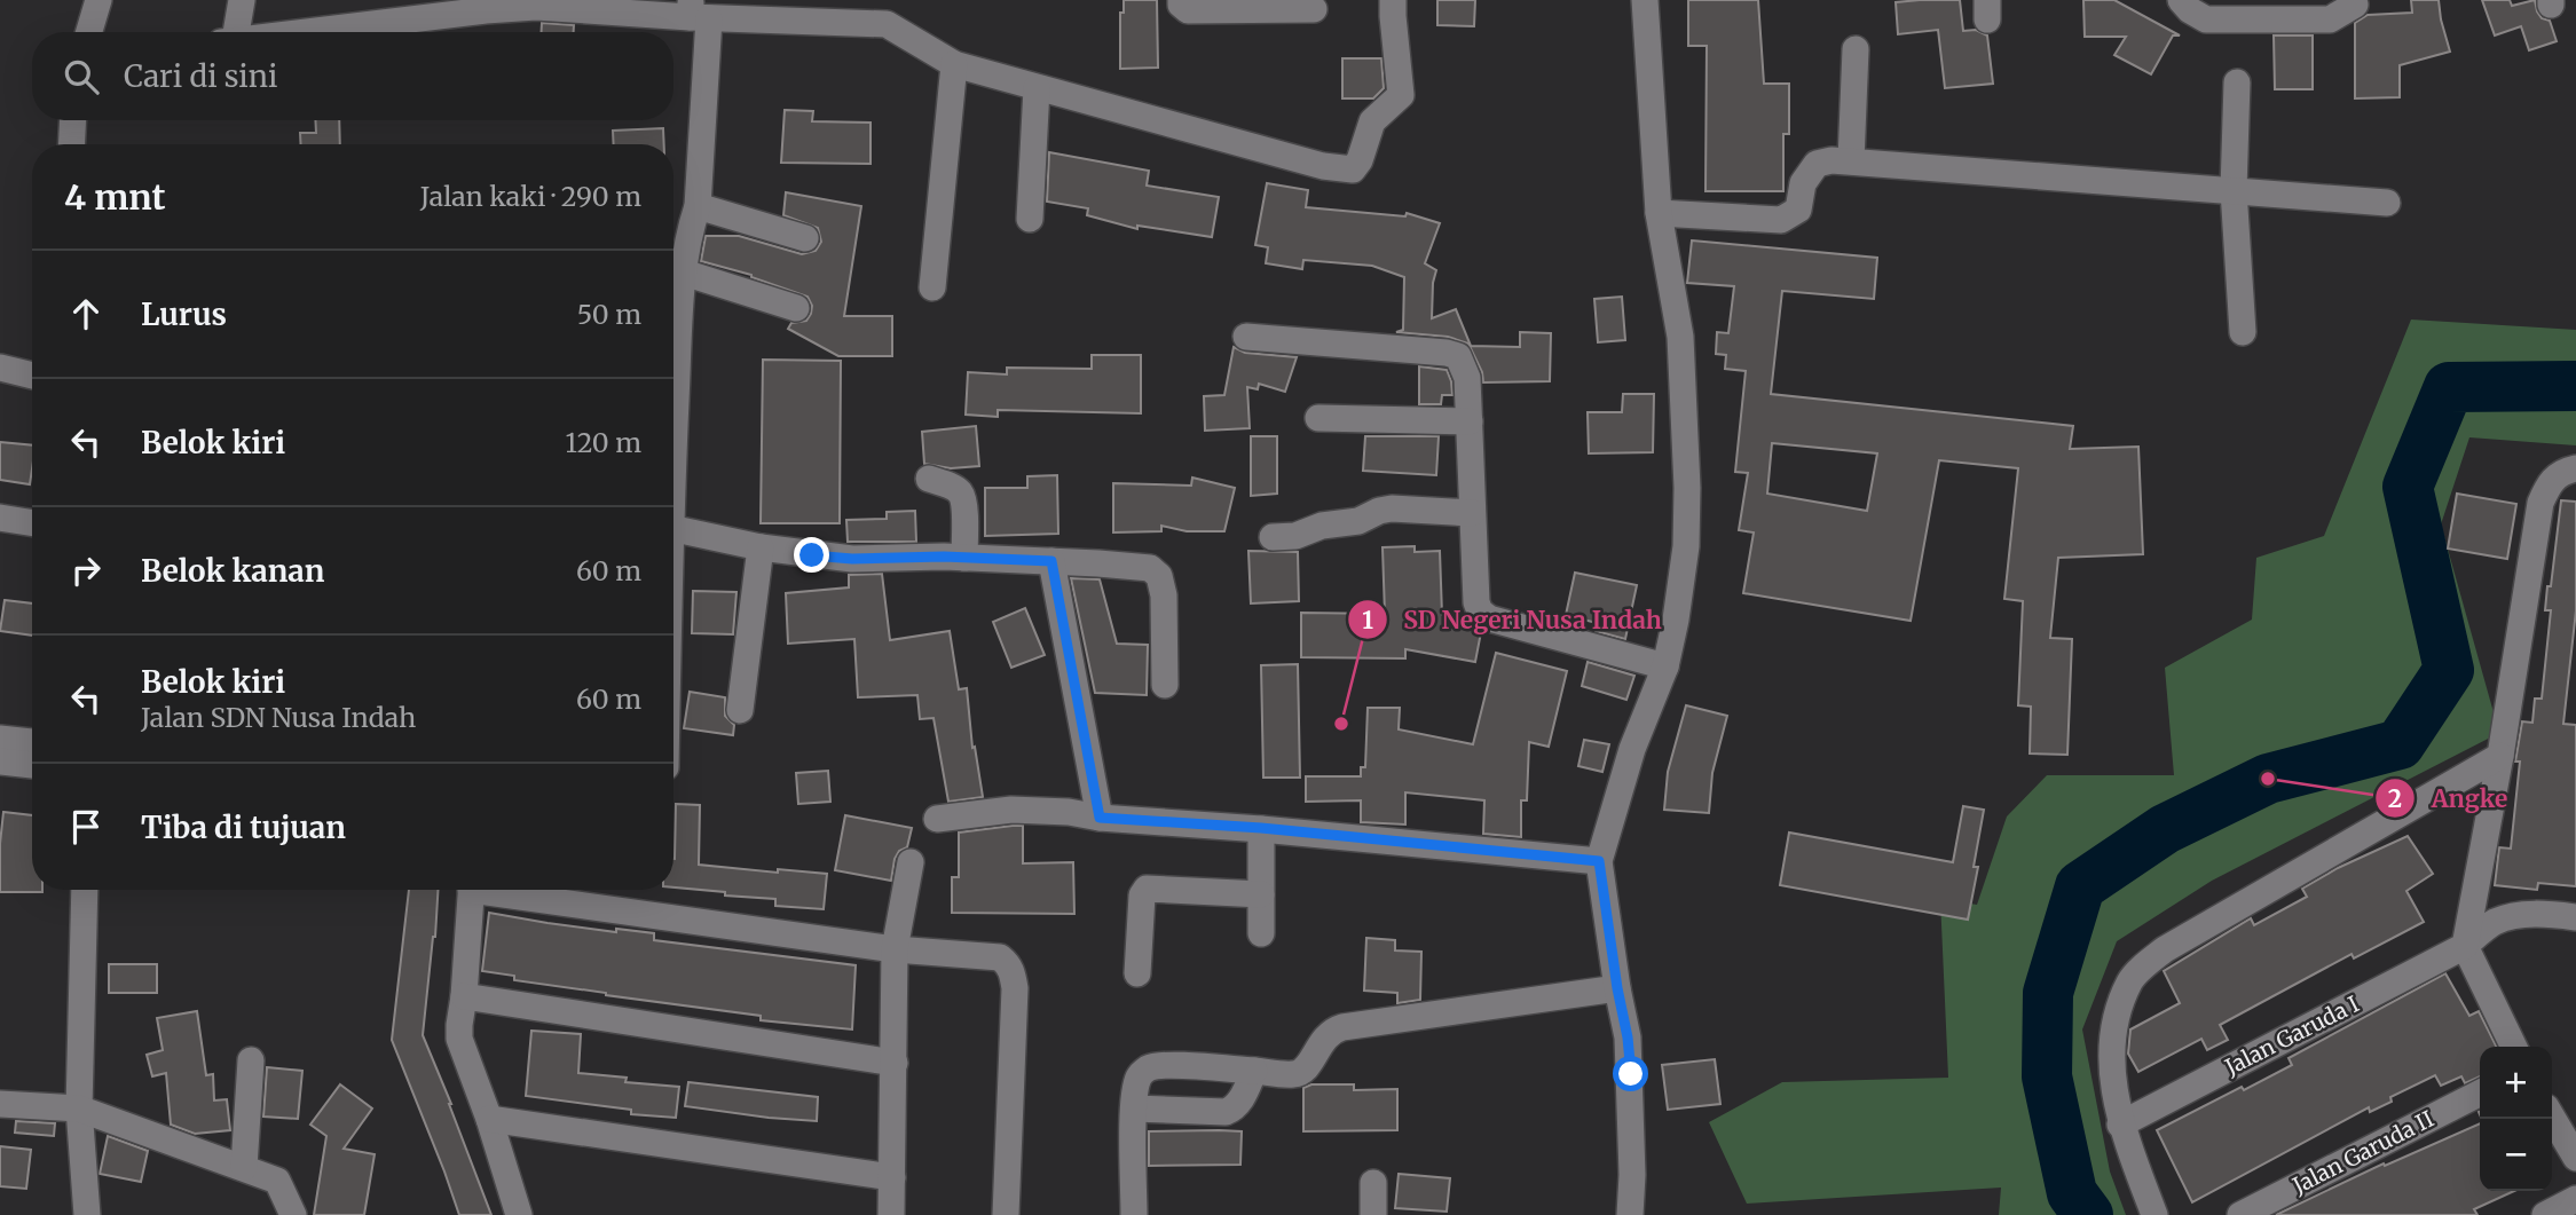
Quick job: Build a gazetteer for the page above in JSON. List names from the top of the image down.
{
  "streets": {
    "street": ["Jalan Garuda I", "Jalan Garuda II"]
  },
  "places": ["SD Negeri Nusa Indah", "Angke"],
  "page": {
    "search": "Cari di sini",
    "heading": ["4 mnt", "Jalan kaki · 290 m"],
    "list": [
      ["Lurus", "50 m"],
      ["Belok kiri", "120 m"],
      ["Belok kanan", "60 m"],
      ["Belok kiri", "Jalan SDN Nusa Indah", "60 m"],
      "Tiba di tujuan"
    ],
    "map_buttons": ["+", "−"]
  }
}
